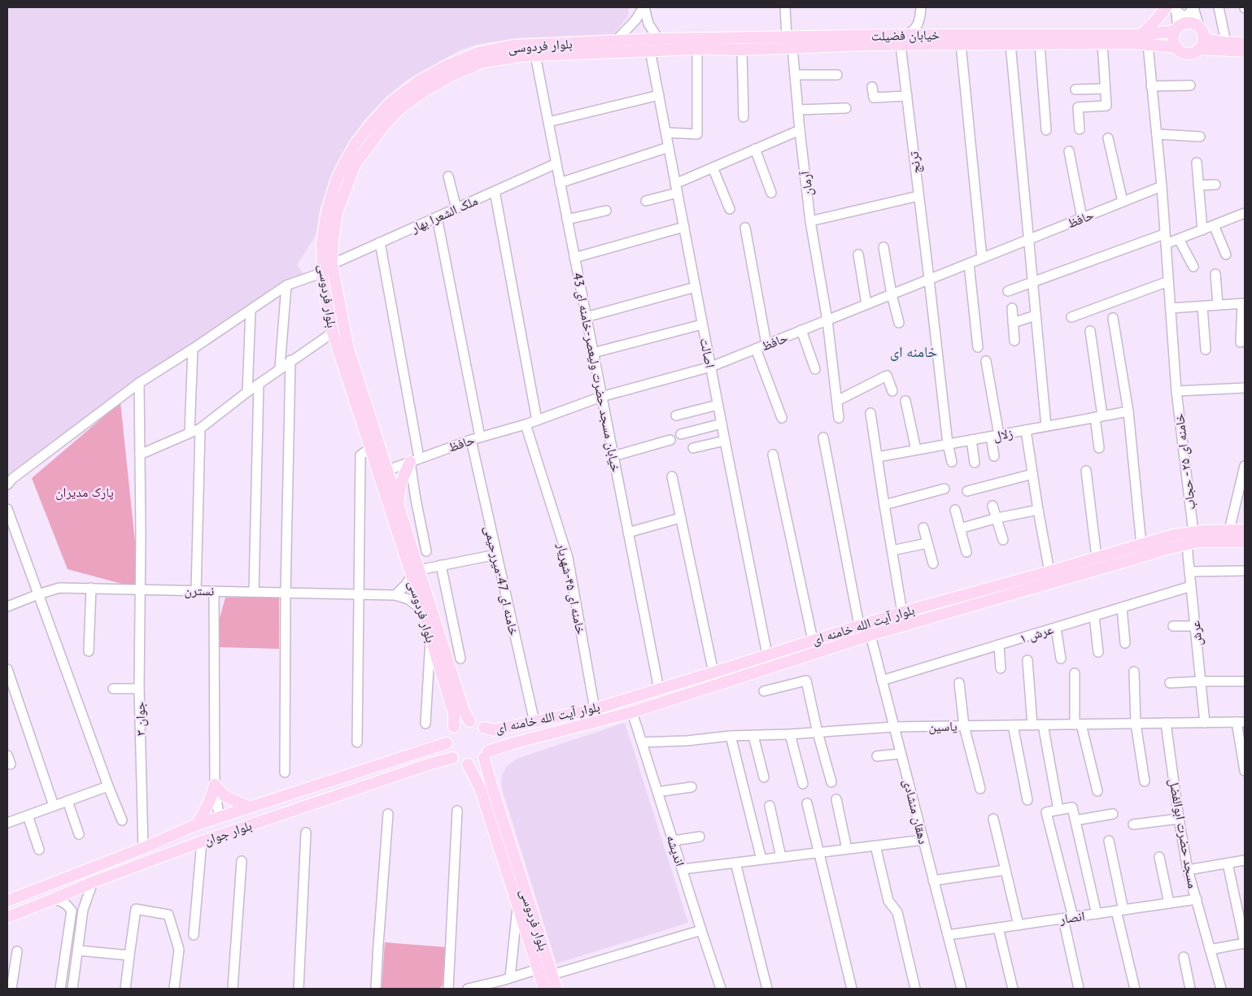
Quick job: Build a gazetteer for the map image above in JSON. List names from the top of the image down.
{
  "streets": {
    "main road": [
      "خیابان فضیلت",
      "بلوار فردوسی",
      "بلوار آیت الله خامنه ای",
      "بلوار جوان"
    ],
    "street": [
      "ترنج",
      "آرمان",
      "ملک الشعرا بهار",
      "حافظ",
      "اصالت",
      "خیابان مسجد حضرت ولیعصر-خامنه ای 43",
      "زلال",
      "خامنه ای ۲۵ - حجاب",
      "خامنه ای 47-میررحیمی",
      "خامنه ای ۴۵-شهریار",
      "نسترن",
      "عرش ۱",
      "عرش",
      "جوان ۳",
      "یاسین",
      "دهقان منشادی",
      "مسجد حضرت ابوالفضل",
      "اندیشه",
      "انصار"
    ]
  },
  "crossings": [
    ["خیابان فضیلت", "بلوار فردوسی"],
    ["خیابان فضیلت", "ترنج"],
    ["خیابان فضیلت", "آرمان"],
    ["خیابان فضیلت", "اصالت"],
    ["خیابان فضیلت", "خامنه ای ۲۵ - حجاب"],
    ["بلوار فردوسی", "ملک الشعرا بهار"],
    ["بلوار فردوسی", "حافظ"],
    ["بلوار فردوسی", "اصالت"],
    ["بلوار فردوسی", "خیابان مسجد حضرت ولیعصر-خامنه ای 43"],
    ["بلوار فردوسی", "نسترن"],
    ["بلوار فردوسی", "بلوار آیت الله خامنه ای"],
    ["بلوار فردوسی", "بلوار جوان"],
    ["ترنج", "حافظ"],
    ["ترنج", "زلال"],
    ["آرمان", "حافظ"],
    ["ملک الشعرا بهار", "خیابان مسجد حضرت ولیعصر-خامنه ای 43"],
    ["ملک الشعرا بهار", "خامنه ای 47-میررحیمی"],
    ["حافظ", "اصالت"],
    ["حافظ", "خیابان مسجد حضرت ولیعصر-خامنه ای 43"],
    ["حافظ", "خامنه ای ۲۵ - حجاب"],
    ["حافظ", "خامنه ای 47-میررحیمی"],
    ["حافظ", "خامنه ای ۴۵-شهریار"],
    ["اصالت", "بلوار آیت الله خامنه ای"],
    ["خیابان مسجد حضرت ولیعصر-خامنه ای 43", "بلوار آیت الله خامنه ای"],
    ["خامنه ای ۲۵ - حجاب", "بلوار آیت الله خامنه ای"],
    ["خامنه ای 47-میررحیمی", "بلوار آیت الله خامنه ای"],
    ["خامنه ای ۴۵-شهریار", "بلوار آیت الله خامنه ای"],
    ["نسترن", "جوان ۳"],
    ["بلوار آیت الله خامنه ای", "عرش"],
    ["بلوار آیت الله خامنه ای", "دهقان منشادی"],
    ["بلوار آیت الله خامنه ای", "بلوار جوان"],
    ["بلوار آیت الله خامنه ای", "اندیشه"],
    ["عرش ۱", "عرش"],
    ["عرش ۱", "دهقان منشادی"],
    ["عرش", "یاسین"],
    ["جوان ۳", "بلوار جوان"],
    ["یاسین", "دهقان منشادی"],
    ["یاسین", "مسجد حضرت ابوالفضل"],
    ["یاسین", "اندیشه"],
    ["دهقان منشادی", "انصار"],
    ["مسجد حضرت ابوالفضل", "انصار"]
  ],
  "districts": ["خامنه ای"],
  "parks": ["پارک مدیران"]
}
